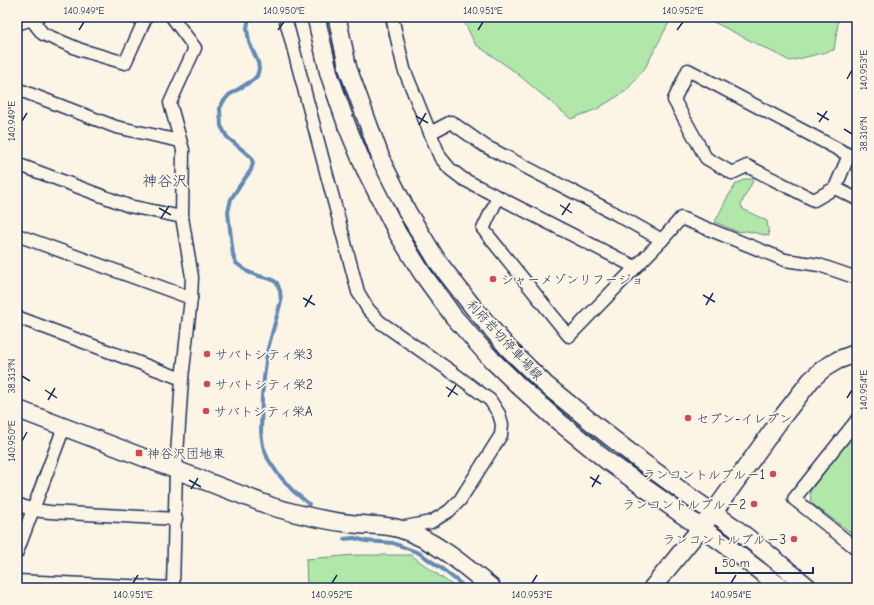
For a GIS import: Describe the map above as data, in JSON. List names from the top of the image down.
{
  "streets": {
    "main road": ["利府岩切停車場線"]
  },
  "districts": ["神谷沢"],
  "places": {
    "other": [
      "シャーメゾンリフージョ",
      "サバトシティ栄3",
      "サバトシティ栄2",
      "サバトシティ栄A",
      "セブン-イレブン",
      "ランコントルブルー1",
      "ランコントルブルー2",
      "ランコントルブルー3"
    ],
    "transit": ["神谷沢団地東"]
  },
  "scale_bar": "50 m",
  "coordinates": [
    "140.949°E",
    "140.950°E",
    "140.951°E",
    "140.952°E",
    "140.953°E",
    "38.316°N",
    "38.313°N",
    "140.954°E"
  ]
}
